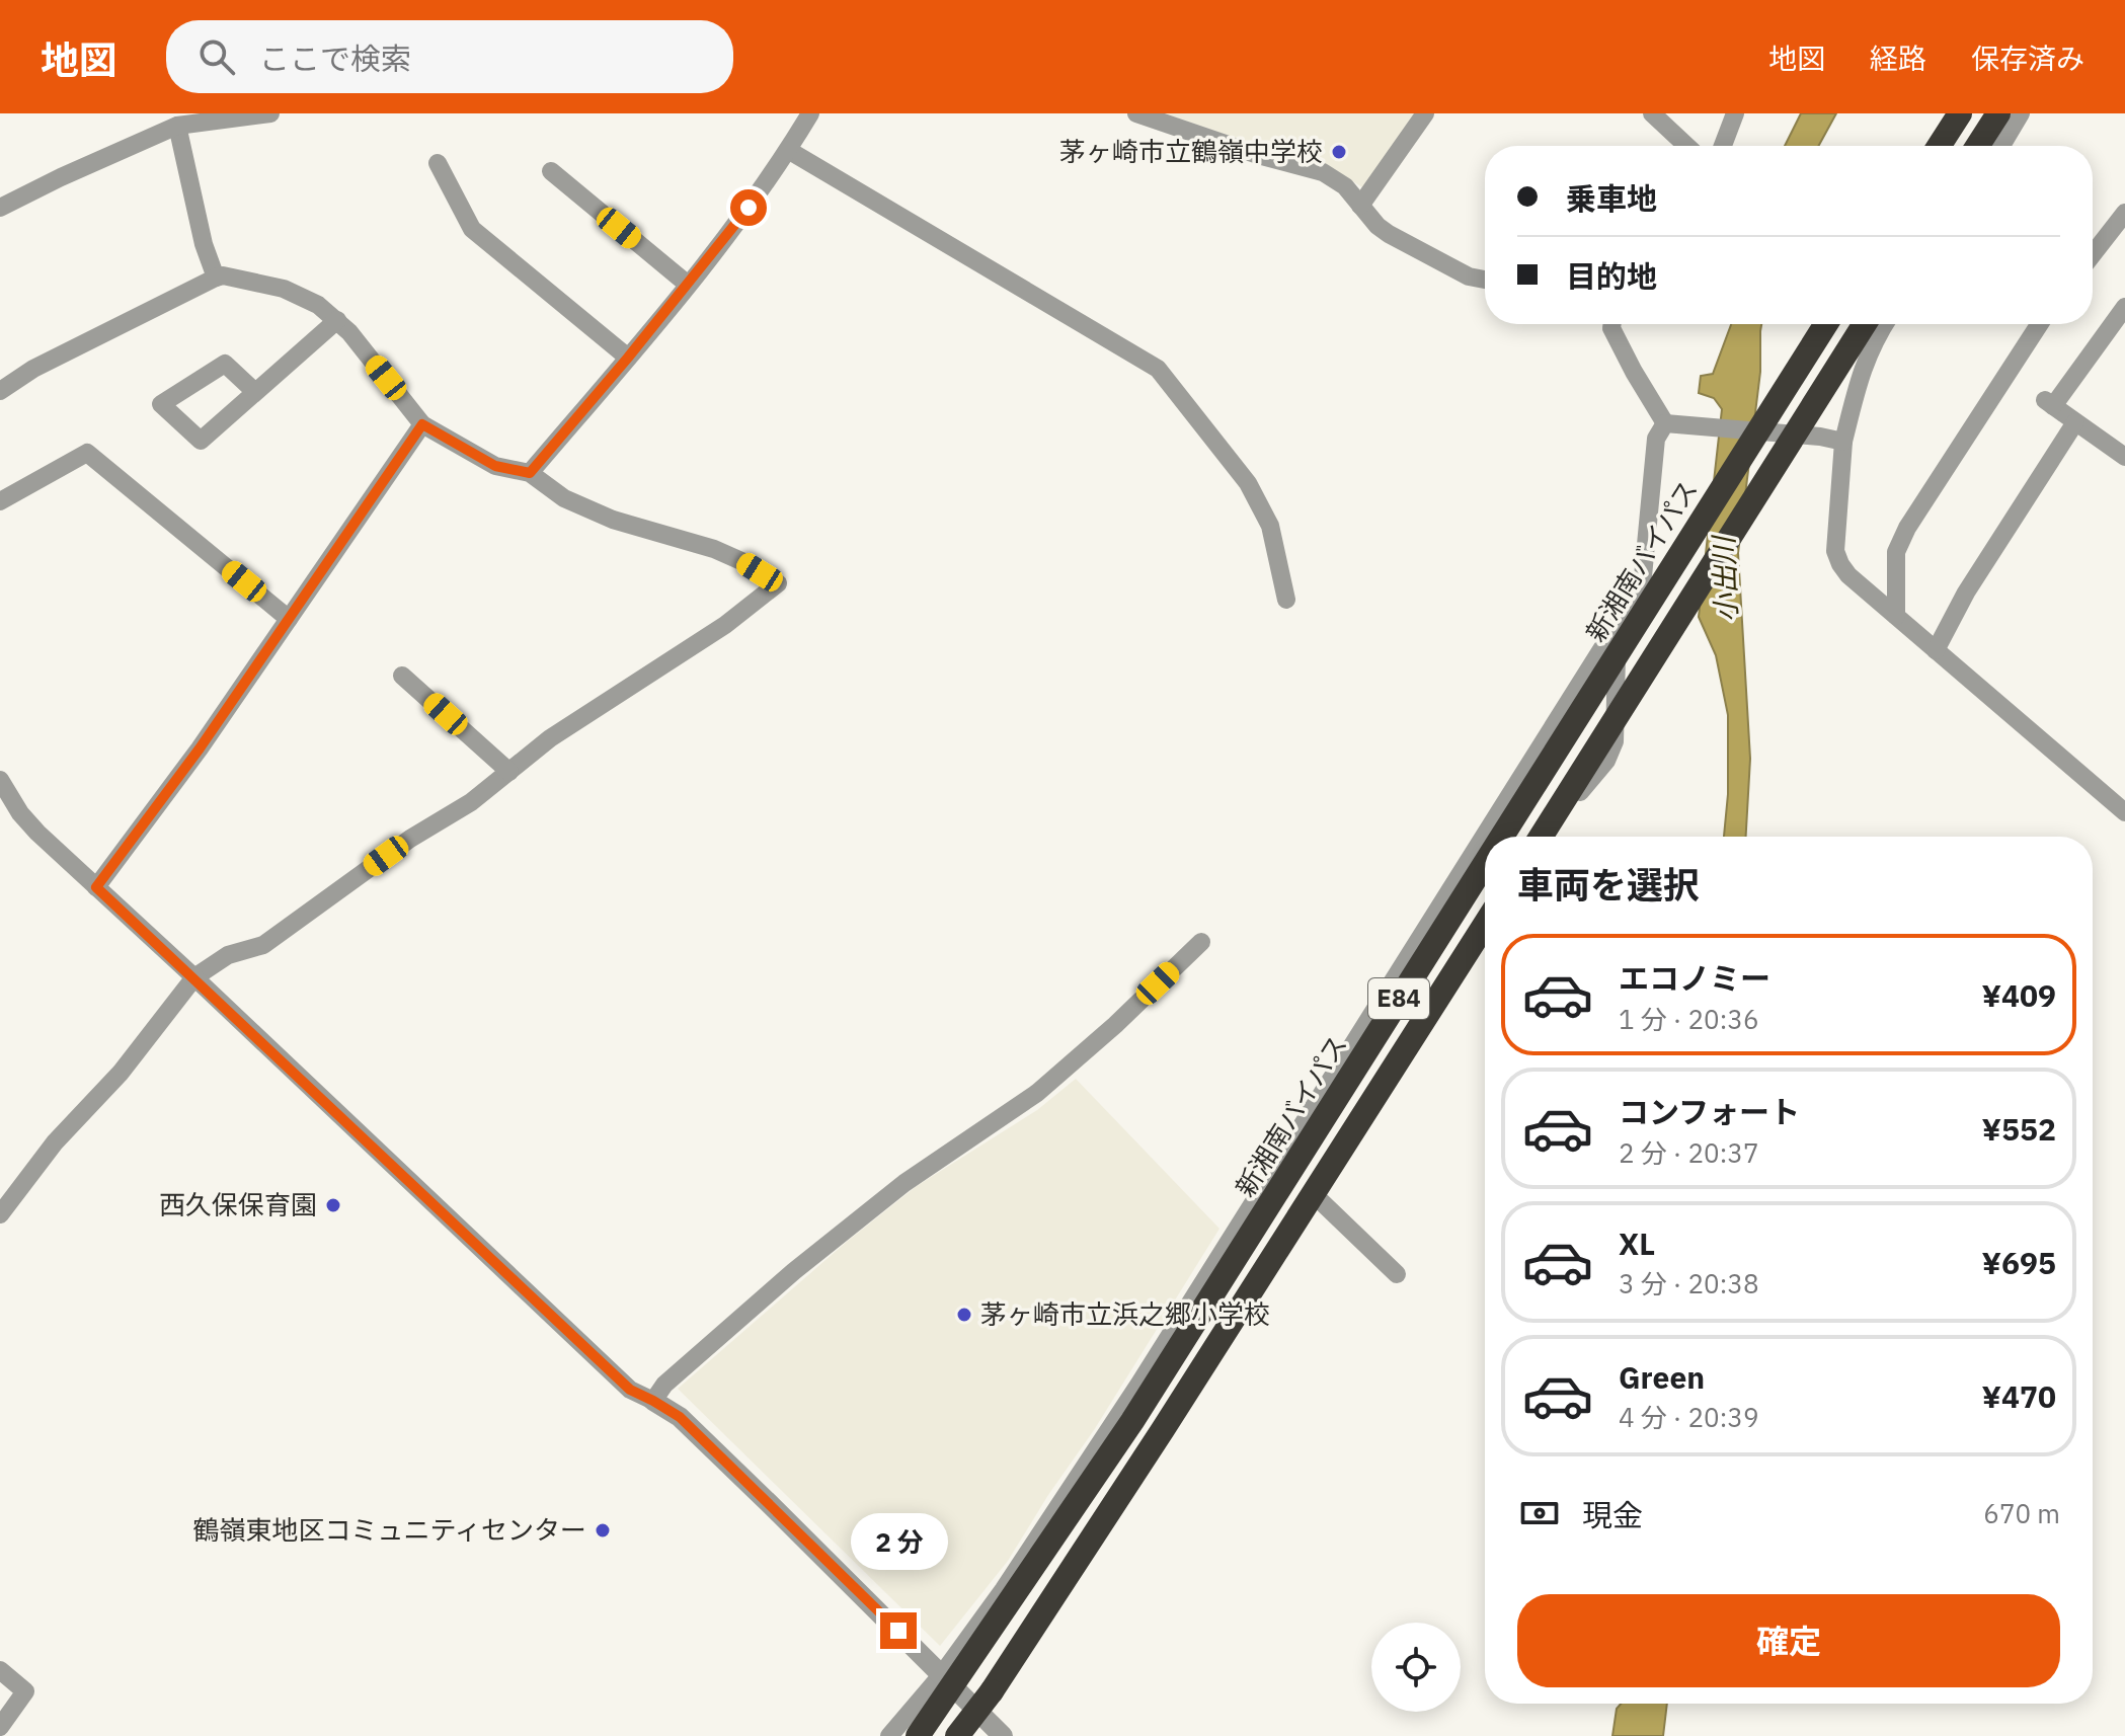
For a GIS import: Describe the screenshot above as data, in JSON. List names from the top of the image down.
{
  "streets": {
    "highway": ["新湘南バイパス", "E84"]
  },
  "water": ["小出川"],
  "places": [
    "茅ヶ崎市立鶴嶺中学校",
    "西久保保育園",
    "茅ヶ崎市立浜之郷小学校",
    "鶴嶺東地区コミュニティセンター"
  ],
  "page": {
    "header": "地図",
    "search": "ここで検索",
    "nav": ["地図", "経路", "保存済み"],
    "banner": ["乗車地", "目的地"],
    "heading": "車両を選択",
    "list": [
      {
        "name": "エコノミー",
        "note": "1 分 · 20:36",
        "value": "¥409"
      },
      {
        "name": "コンフォート",
        "note": "2 分 · 20:37",
        "value": "¥552"
      },
      {
        "name": "XL",
        "note": "3 分 · 20:38",
        "value": "¥695"
      },
      {
        "name": "Green",
        "note": "4 分 · 20:39",
        "value": "¥470"
      }
    ],
    "pay": ["現金", "670 m"],
    "bubble": "2 分",
    "buttons": "確定"
  }
}
